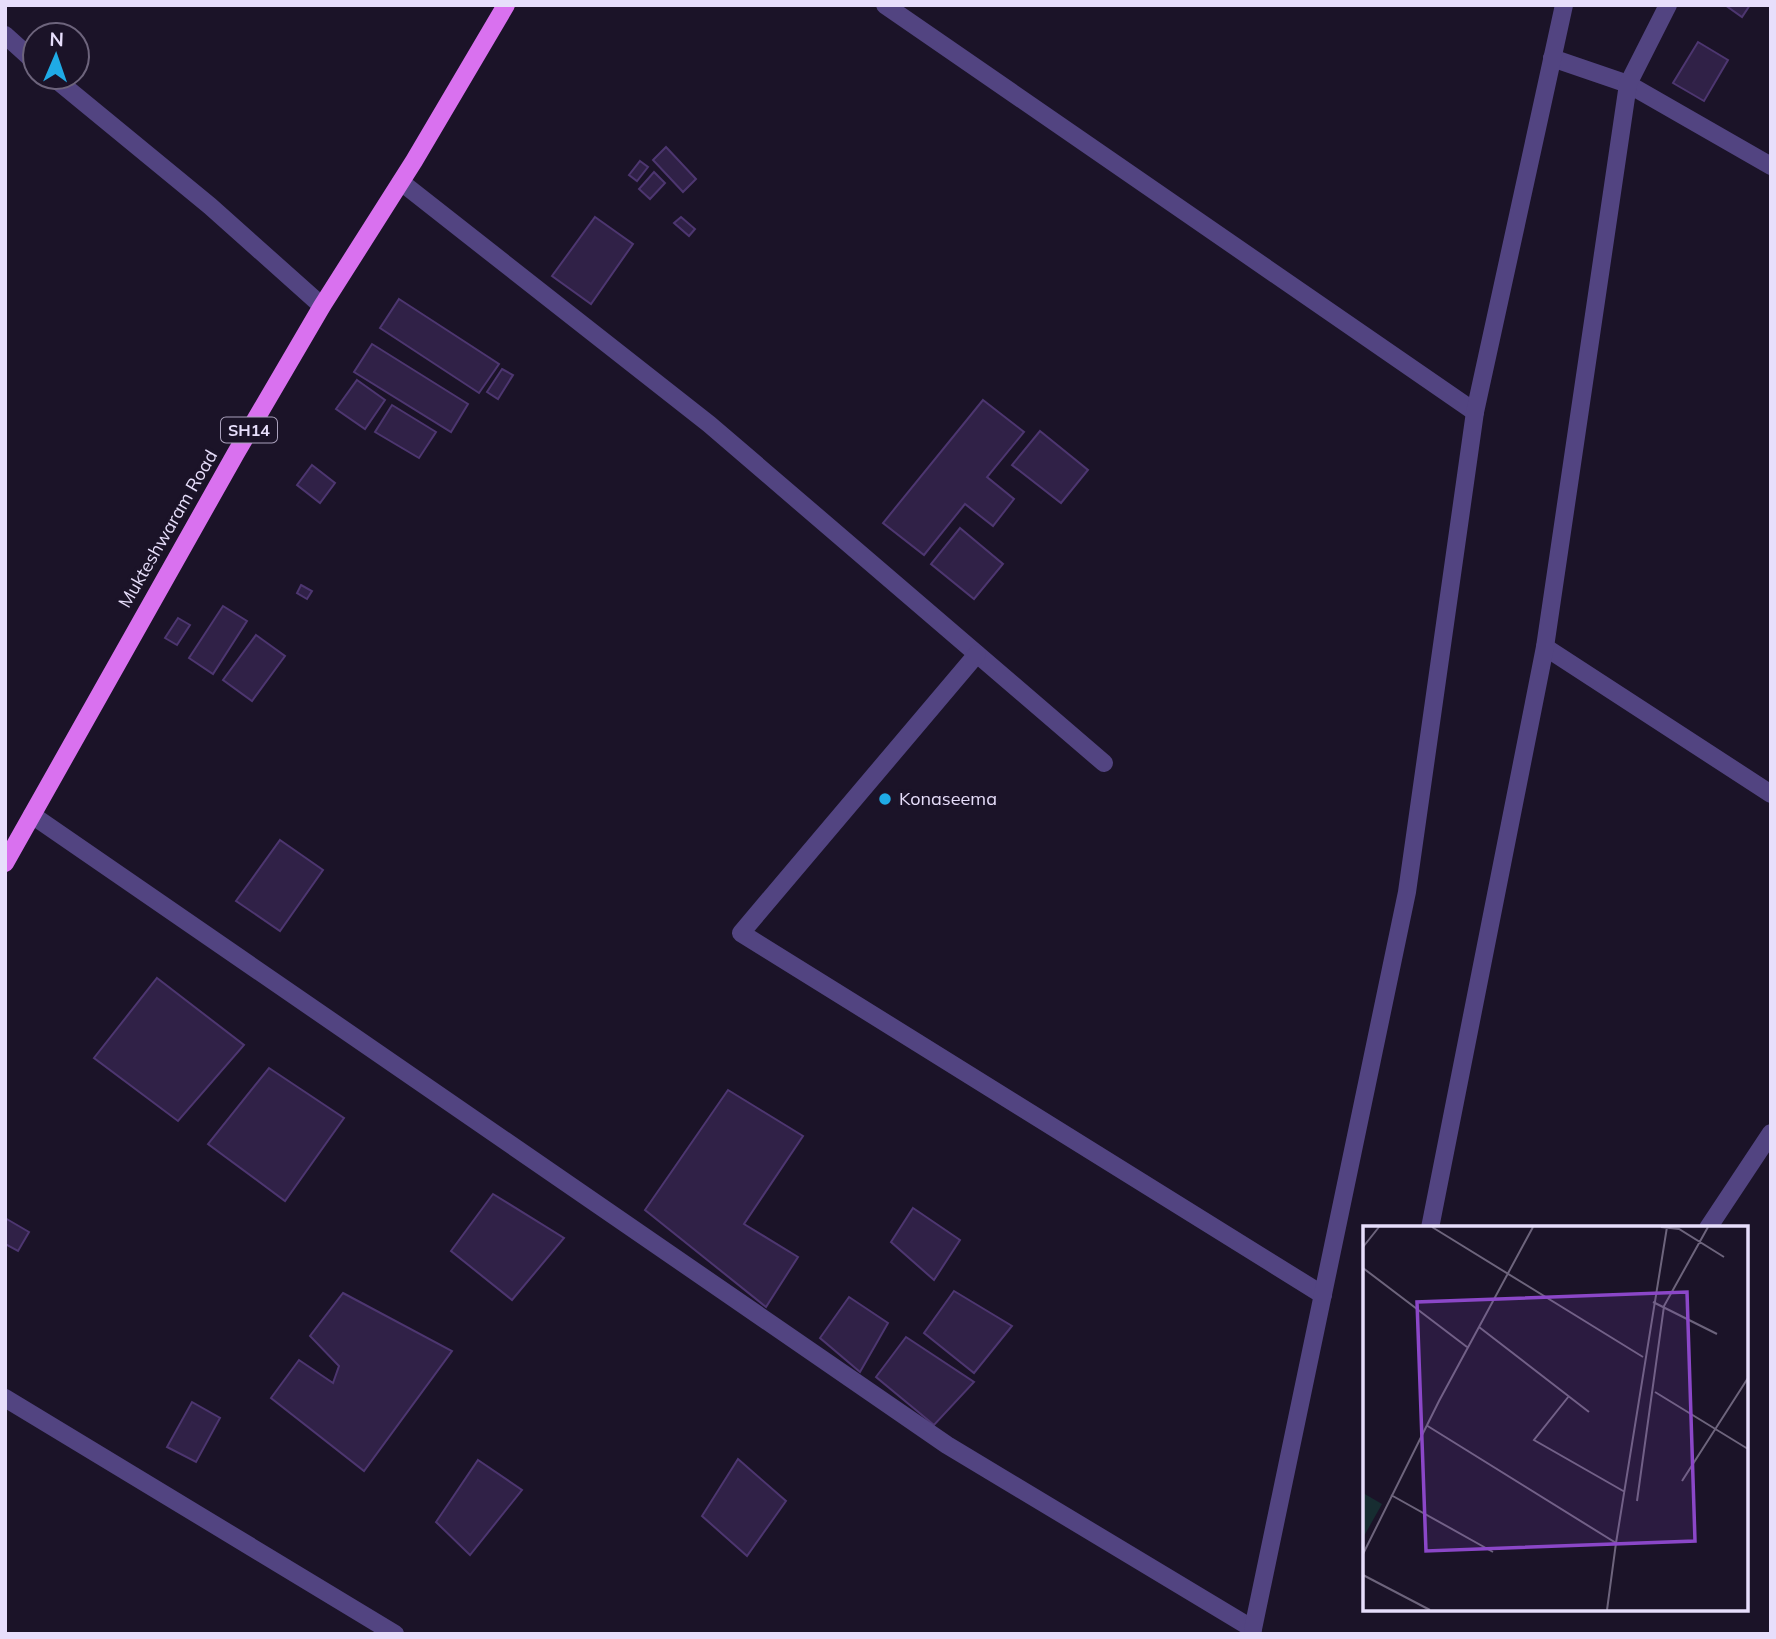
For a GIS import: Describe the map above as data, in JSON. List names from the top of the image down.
{
  "streets": {
    "main road": ["SH14", "Mukteshwaram Road"]
  },
  "places": ["Konaseema"],
  "north": "top"
}
